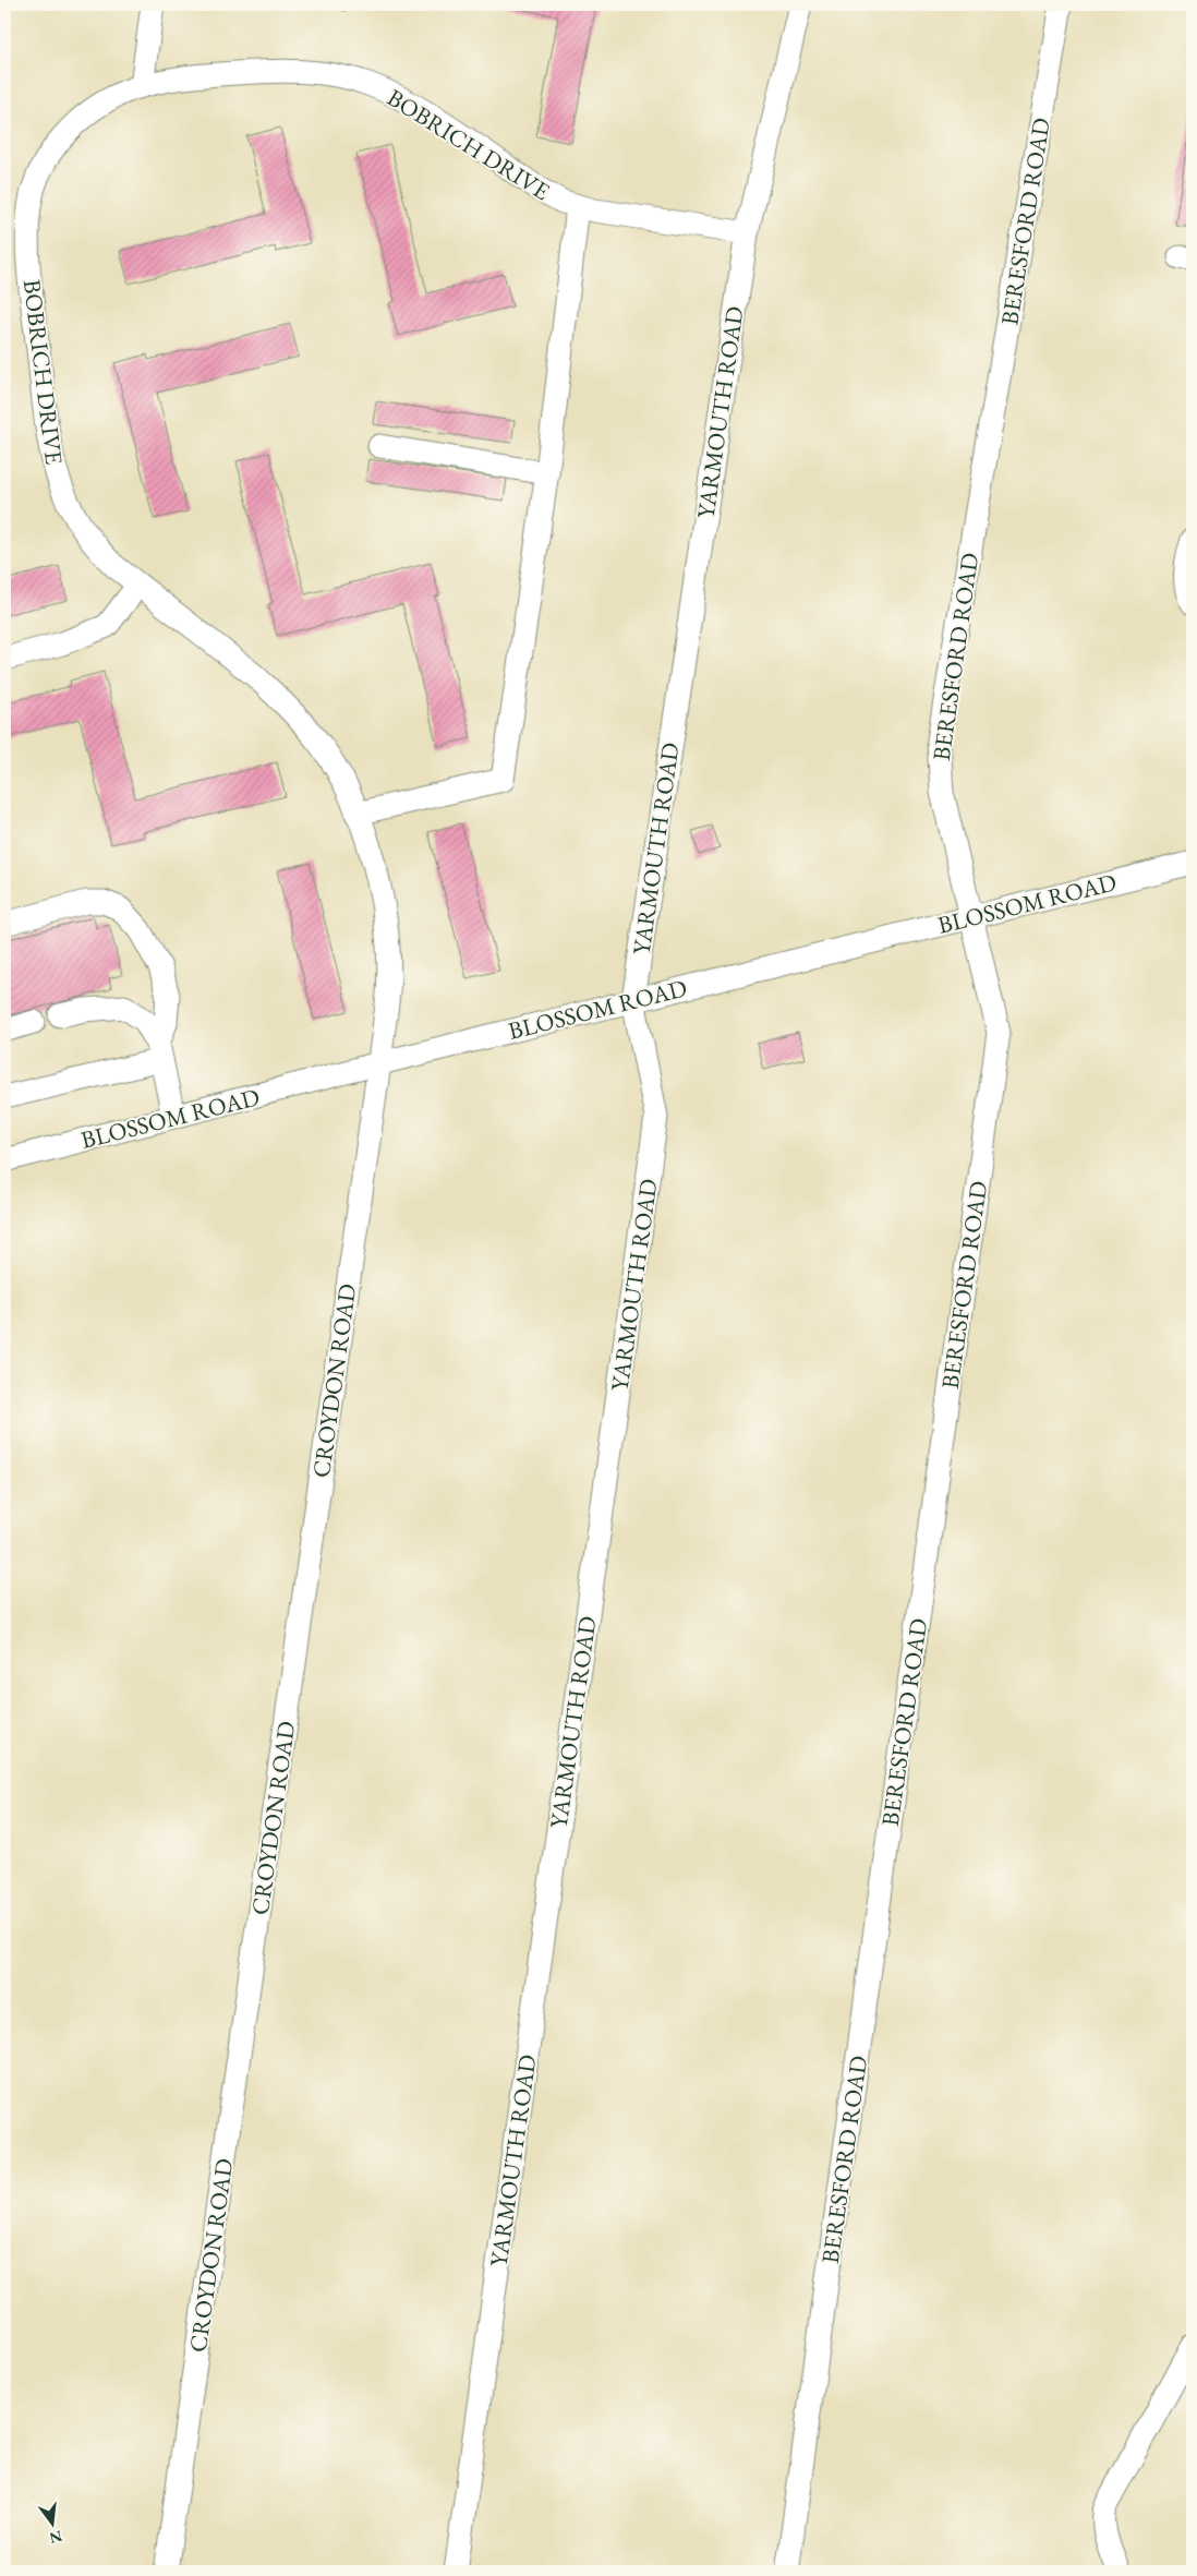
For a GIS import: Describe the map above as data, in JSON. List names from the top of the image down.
{
  "streets": {
    "street": [
      "BOBRICH DRIVE",
      "BERESFORD ROAD",
      "YARMOUTH ROAD",
      "BLOSSOM ROAD",
      "CROYDON ROAD"
    ]
  },
  "crossings": [
    ["BOBRICH DRIVE", "YARMOUTH ROAD"],
    ["BOBRICH DRIVE", "BLOSSOM ROAD"],
    ["BOBRICH DRIVE", "CROYDON ROAD"],
    ["BERESFORD ROAD", "BLOSSOM ROAD"],
    ["YARMOUTH ROAD", "BLOSSOM ROAD"],
    ["BLOSSOM ROAD", "CROYDON ROAD"]
  ],
  "north": "bottom"
}
